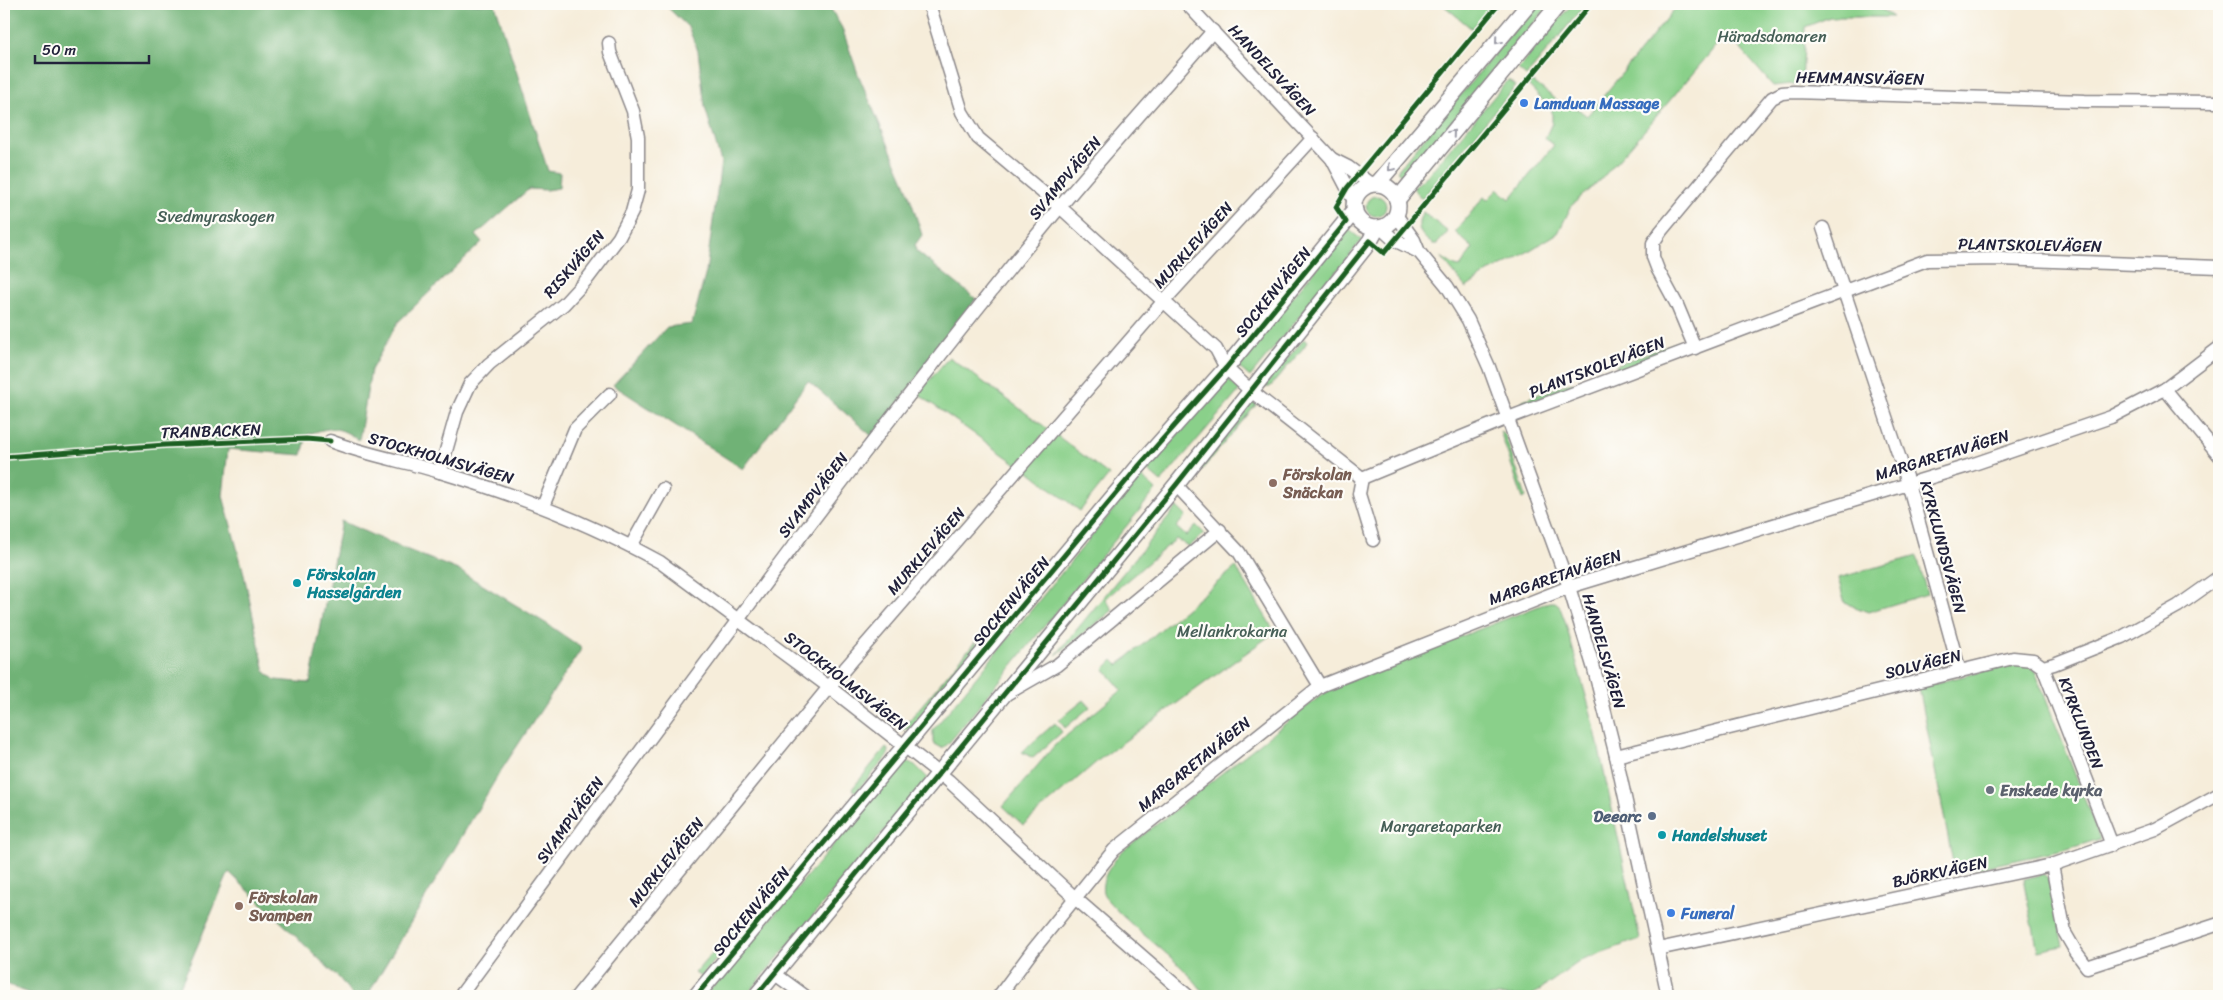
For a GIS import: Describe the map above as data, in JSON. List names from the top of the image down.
{
  "streets": {
    "street": [
      "HANDELSVÄGEN",
      "HEMMANSVÄGEN",
      "SVAMPVÄGEN",
      "MURKLEVÄGEN",
      "PLANTSKOLEVÄGEN",
      "RISKVÄGEN",
      "SOCKENVÄGEN",
      "MARGARETAVÄGEN",
      "STOCKHOLMSVÄGEN",
      "KYRKLUNDSVÄGEN",
      "SOLVÄGEN",
      "KYRKLUNDEN",
      "BJÖRKVÄGEN"
    ],
    "cycle path": ["TRANBACKEN"]
  },
  "crossings": [
    ["HANDELSVÄGEN", "SVAMPVÄGEN"],
    ["HANDELSVÄGEN", "MURKLEVÄGEN"],
    ["HANDELSVÄGEN", "PLANTSKOLEVÄGEN"],
    ["HANDELSVÄGEN", "SOCKENVÄGEN"],
    ["HANDELSVÄGEN", "MARGARETAVÄGEN"],
    ["HANDELSVÄGEN", "SOLVÄGEN"],
    ["HANDELSVÄGEN", "BJÖRKVÄGEN"],
    ["HEMMANSVÄGEN", "PLANTSKOLEVÄGEN"],
    ["SVAMPVÄGEN", "STOCKHOLMSVÄGEN"],
    ["MURKLEVÄGEN", "STOCKHOLMSVÄGEN"],
    ["PLANTSKOLEVÄGEN", "KYRKLUNDSVÄGEN"],
    ["RISKVÄGEN", "STOCKHOLMSVÄGEN"],
    ["SOCKENVÄGEN", "STOCKHOLMSVÄGEN"],
    ["MARGARETAVÄGEN", "STOCKHOLMSVÄGEN"],
    ["MARGARETAVÄGEN", "KYRKLUNDSVÄGEN"],
    ["KYRKLUNDSVÄGEN", "SOLVÄGEN"],
    ["SOLVÄGEN", "KYRKLUNDEN"],
    ["KYRKLUNDEN", "BJÖRKVÄGEN"]
  ],
  "parks": [
    "Häradsdomaren",
    "Svedmyraskogen",
    "Mellankrokarna",
    "Margaretaparken"
  ],
  "places": [
    "Lamduan Massage",
    "Förskolan Snäckan",
    "Förskolan Hasselgården",
    "Enskede kyrka",
    "Deearc",
    "Handelshuset",
    "Förskolan Svampen",
    "Funeral"
  ],
  "scale_bar": "50 m"
}
